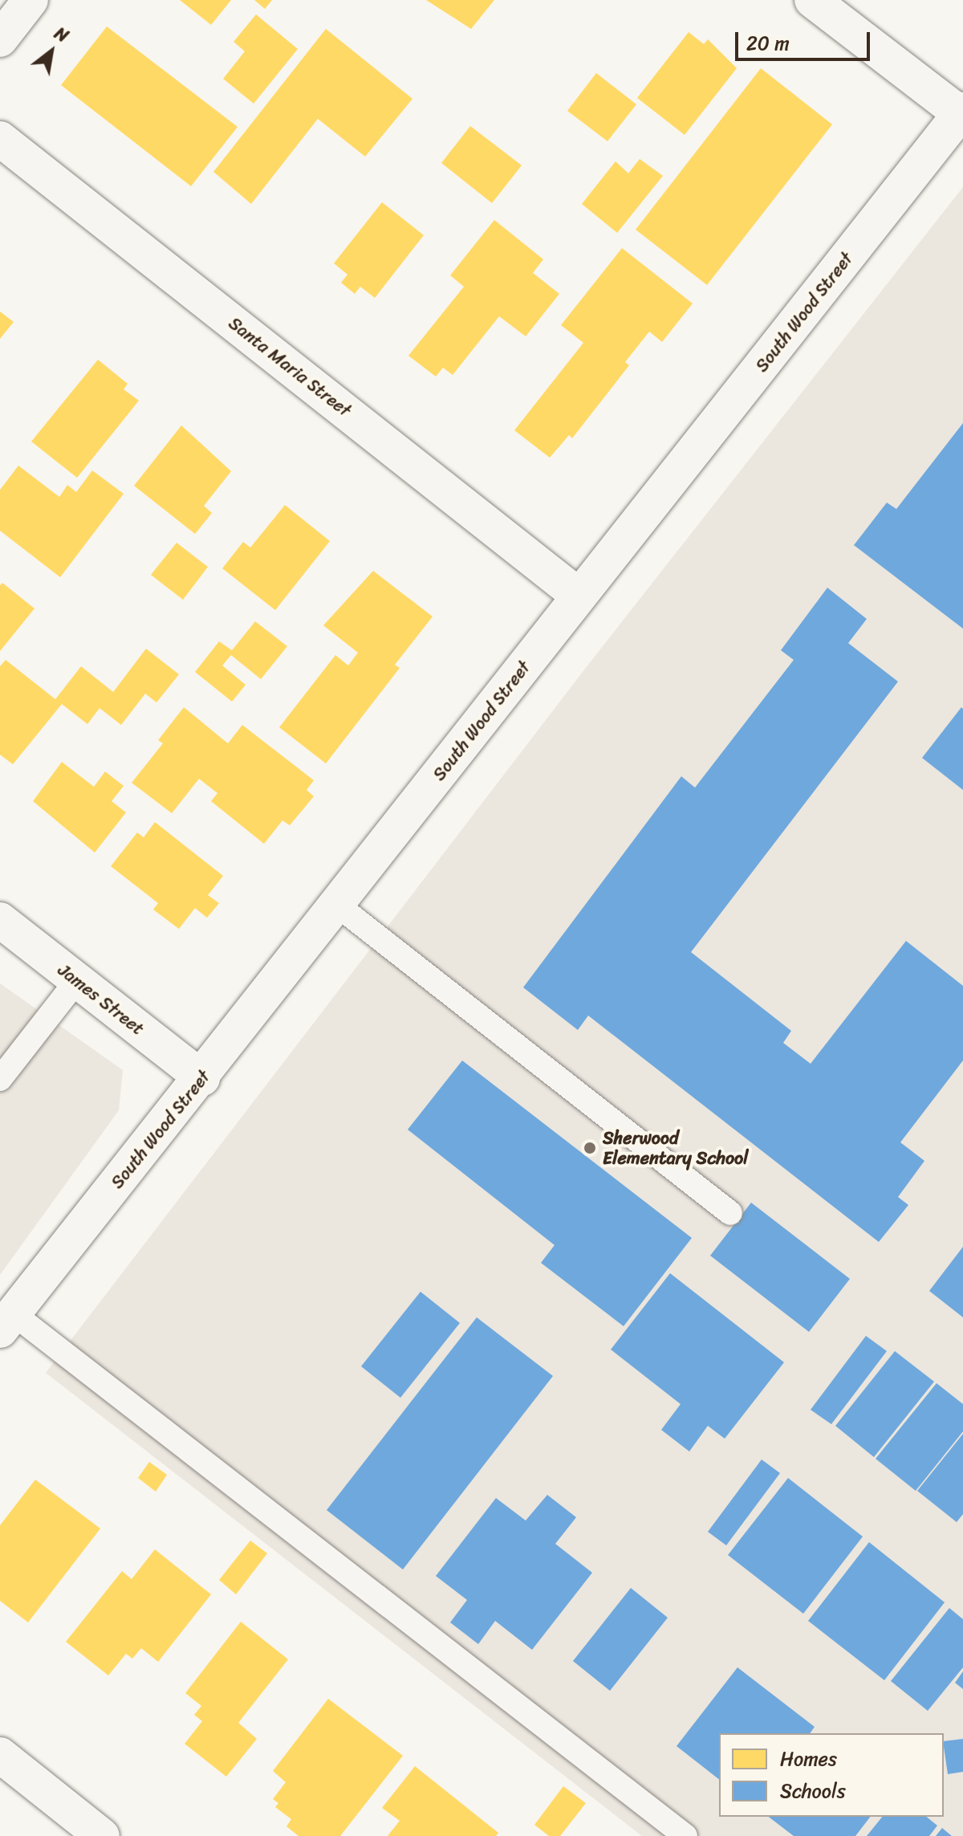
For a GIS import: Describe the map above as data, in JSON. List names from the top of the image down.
{
  "streets": {
    "street": ["South Wood Street", "Santa Maria Street", "James Street"]
  },
  "crossings": [
    ["South Wood Street", "Santa Maria Street"],
    ["South Wood Street", "James Street"]
  ],
  "places": ["Sherwood Elementary School"],
  "legend": ["Homes", "Schools"],
  "scale_bar": "20 m",
  "north": "top right"
}
